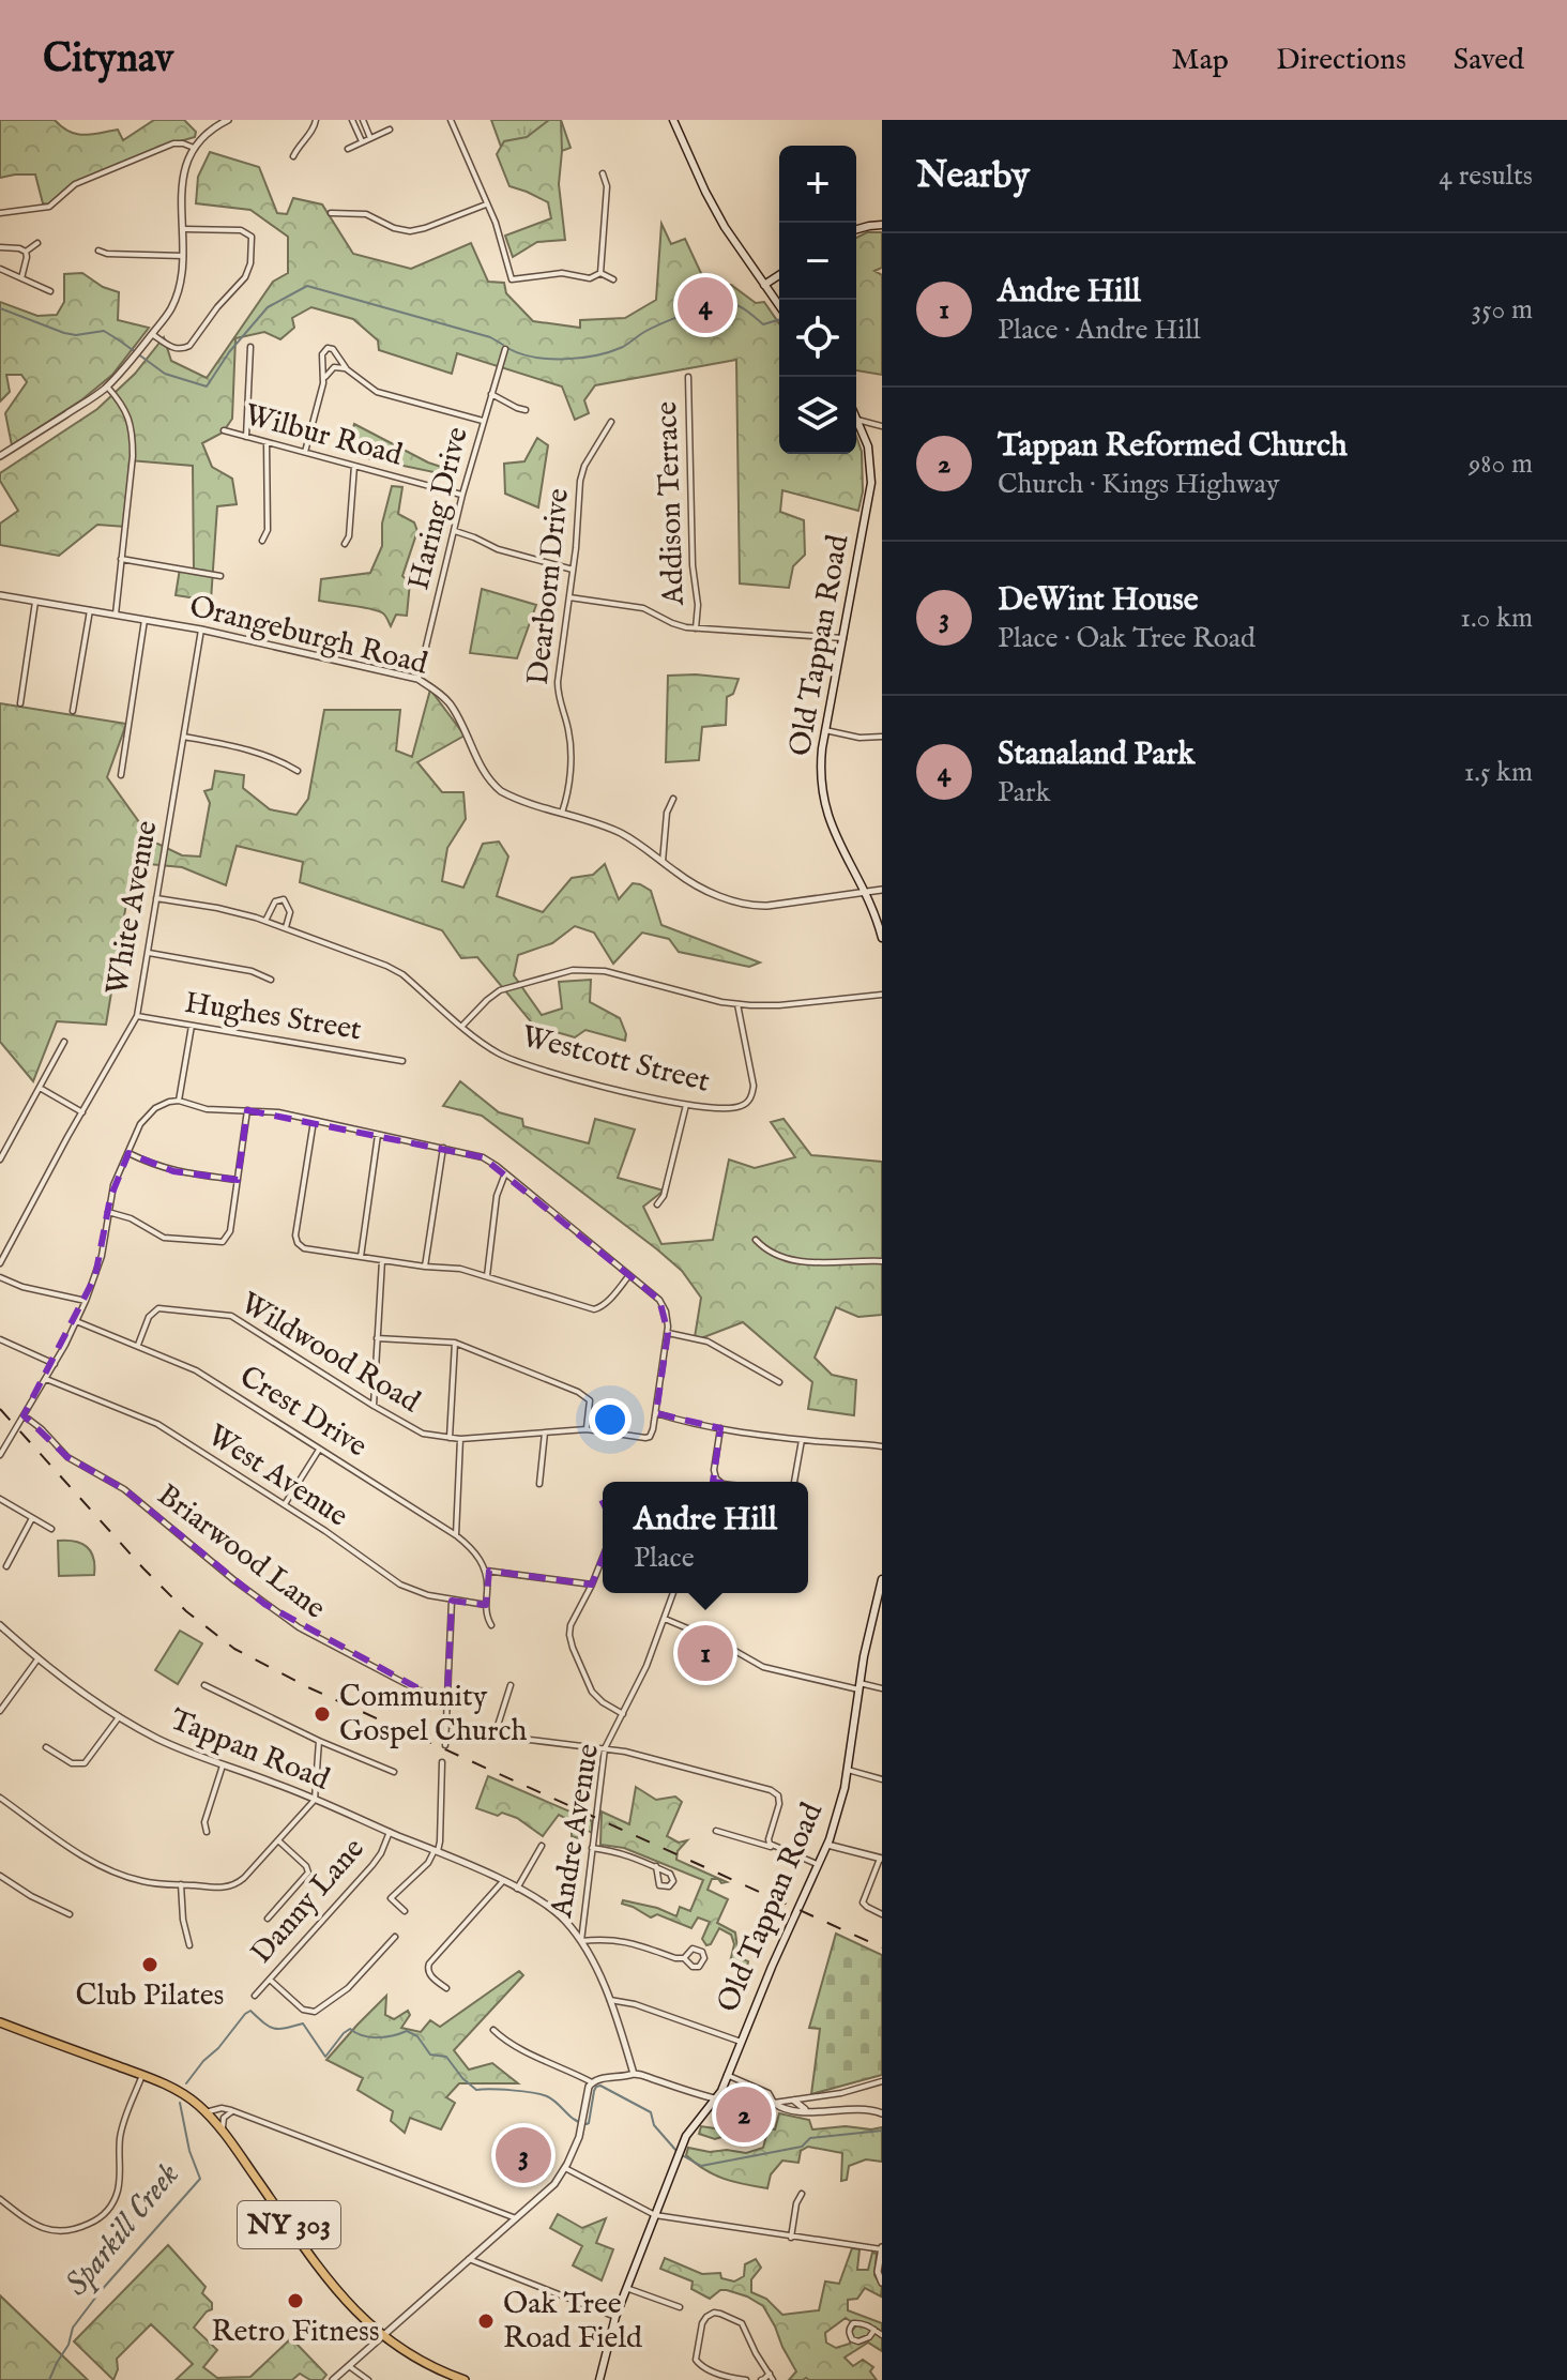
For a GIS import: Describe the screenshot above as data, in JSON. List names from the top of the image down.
{
  "streets": {
    "main road": ["Old Tappan Road", "NY 303"],
    "street": [
      "Wilbur Road",
      "Addison Terrace",
      "Haring Drive",
      "Dearborn Drive",
      "Orangeburgh Road",
      "White Avenue",
      "Hughes Street",
      "Westcott Street",
      "Wildwood Road",
      "Crest Drive",
      "West Avenue",
      "Briarwood Lane",
      "Tappan Road",
      "Andre Avenue",
      "Danny Lane"
    ]
  },
  "crossings": [
    ["Wilbur Road", "Haring Drive"],
    ["Haring Drive", "Orangeburgh Road"],
    ["Dearborn Drive", "Orangeburgh Road"],
    ["Orangeburgh Road", "Old Tappan Road"],
    ["Orangeburgh Road", "White Avenue"],
    ["White Avenue", "Hughes Street"],
    ["White Avenue", "Westcott Street"],
    ["Wildwood Road", "Crest Drive"],
    ["Tappan Road", "Andre Avenue"],
    ["Tappan Road", "Danny Lane"]
  ],
  "water": ["Sparkill Creek"],
  "places": [
    "Community Gospel Church",
    "Club Pilates",
    "Retro Fitness",
    "Oak Tree Road Field"
  ],
  "page": {
    "header": "Citynav",
    "nav": ["Map", "Directions", "Saved"],
    "heading": ["Nearby", "4 results"],
    "map_buttons": ["+", "−"],
    "list": [
      {
        "mark": "1",
        "name": "Andre Hill",
        "note": "Place · Andre Hill",
        "value": "350 m"
      },
      {
        "mark": "2",
        "name": "Tappan Reformed Church",
        "note": "Church · Kings Highway",
        "value": "980 m"
      },
      {
        "mark": "3",
        "name": "DeWint House",
        "note": "Place · Oak Tree Road",
        "value": "1.0 km"
      },
      {
        "mark": "4",
        "name": "Stanaland Park",
        "note": "Park",
        "value": "1.5 km"
      }
    ],
    "pins": [
      "4",
      "1",
      "2",
      "3"
    ],
    "popup": ["Andre Hill", "Place"]
  }
}
